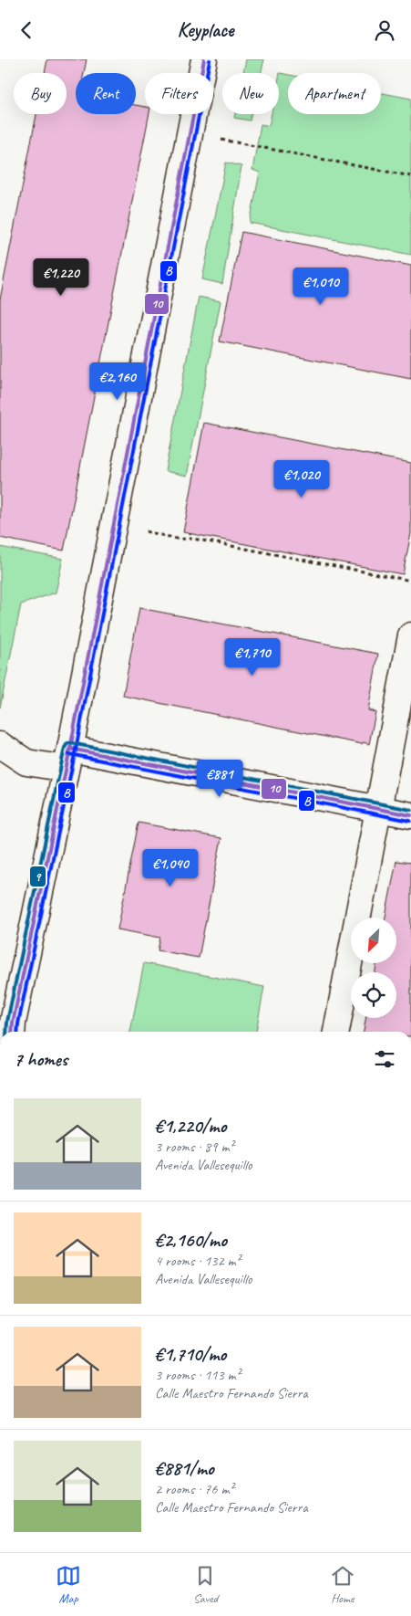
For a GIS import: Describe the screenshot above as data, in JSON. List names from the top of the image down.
{
  "lines": ["transit line 10", "transit line B", "transit line 9"],
  "north": "bottom left",
  "page": {
    "header": "Keyplace",
    "chip": [
      "Buy",
      "Rent",
      "Filters",
      "New",
      "Apartment"
    ],
    "price": [
      "€1,220",
      "€1,010",
      "€2,160",
      "€1,020",
      "€1,710",
      "€881",
      "€1,040"
    ],
    "heading": "7 homes",
    "list": [
      {
        "name": "€1,220/mo",
        "note": "3 rooms · 89 m² · Avenida Vallesequillo"
      },
      {
        "name": "€2,160/mo",
        "note": "4 rooms · 132 m² · Avenida Vallesequillo"
      },
      {
        "name": "€1,710/mo",
        "note": "3 rooms · 113 m² · Calle Maestro Fernando Sierra"
      },
      {
        "name": "€881/mo",
        "note": "2 rooms · 76 m² · Calle Maestro Fernando Sierra"
      }
    ],
    "tabs": ["Map", "Saved", "Home"]
  }
}
